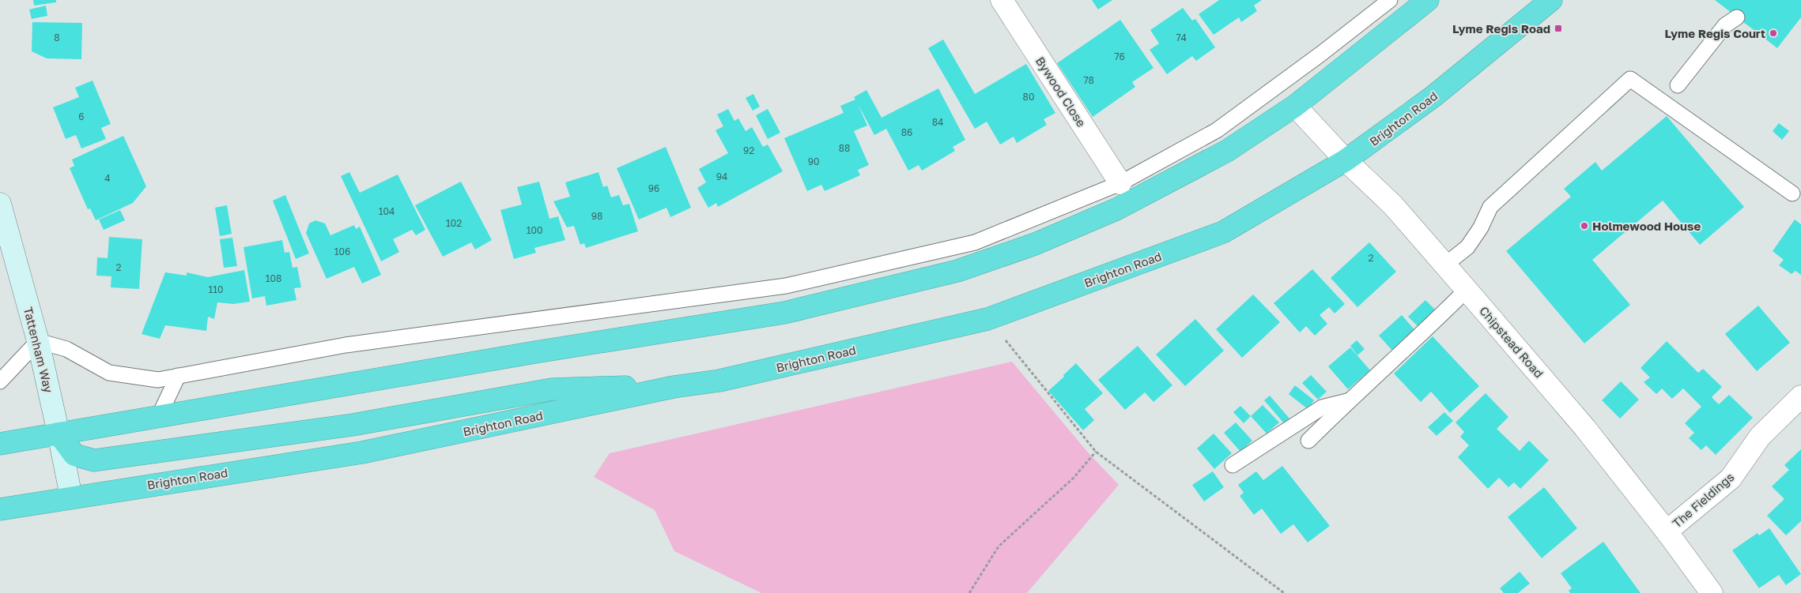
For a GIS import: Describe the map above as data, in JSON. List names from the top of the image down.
{
  "streets": {
    "highway": ["Brighton Road"],
    "main road": ["Tattenham Way"],
    "street": ["Bywood Close", "Chipstead Road", "The Fieldings"]
  },
  "crossings": [
    ["Brighton Road", "Chipstead Road"],
    ["Brighton Road", "Tattenham Way"],
    ["Chipstead Road", "The Fieldings"]
  ],
  "places": {
    "transit": ["Lyme Regis Road"],
    "other": ["Lyme Regis Court", "Holmewood House"]
  },
  "house_numbers": [
    "8",
    "74",
    "76",
    "78",
    "80",
    "6",
    "84",
    "86",
    "88",
    "92",
    "90",
    "94",
    "4",
    "96",
    "104",
    "98",
    "102",
    "100",
    "106",
    "2",
    "2",
    "108",
    "110"
  ]
}
